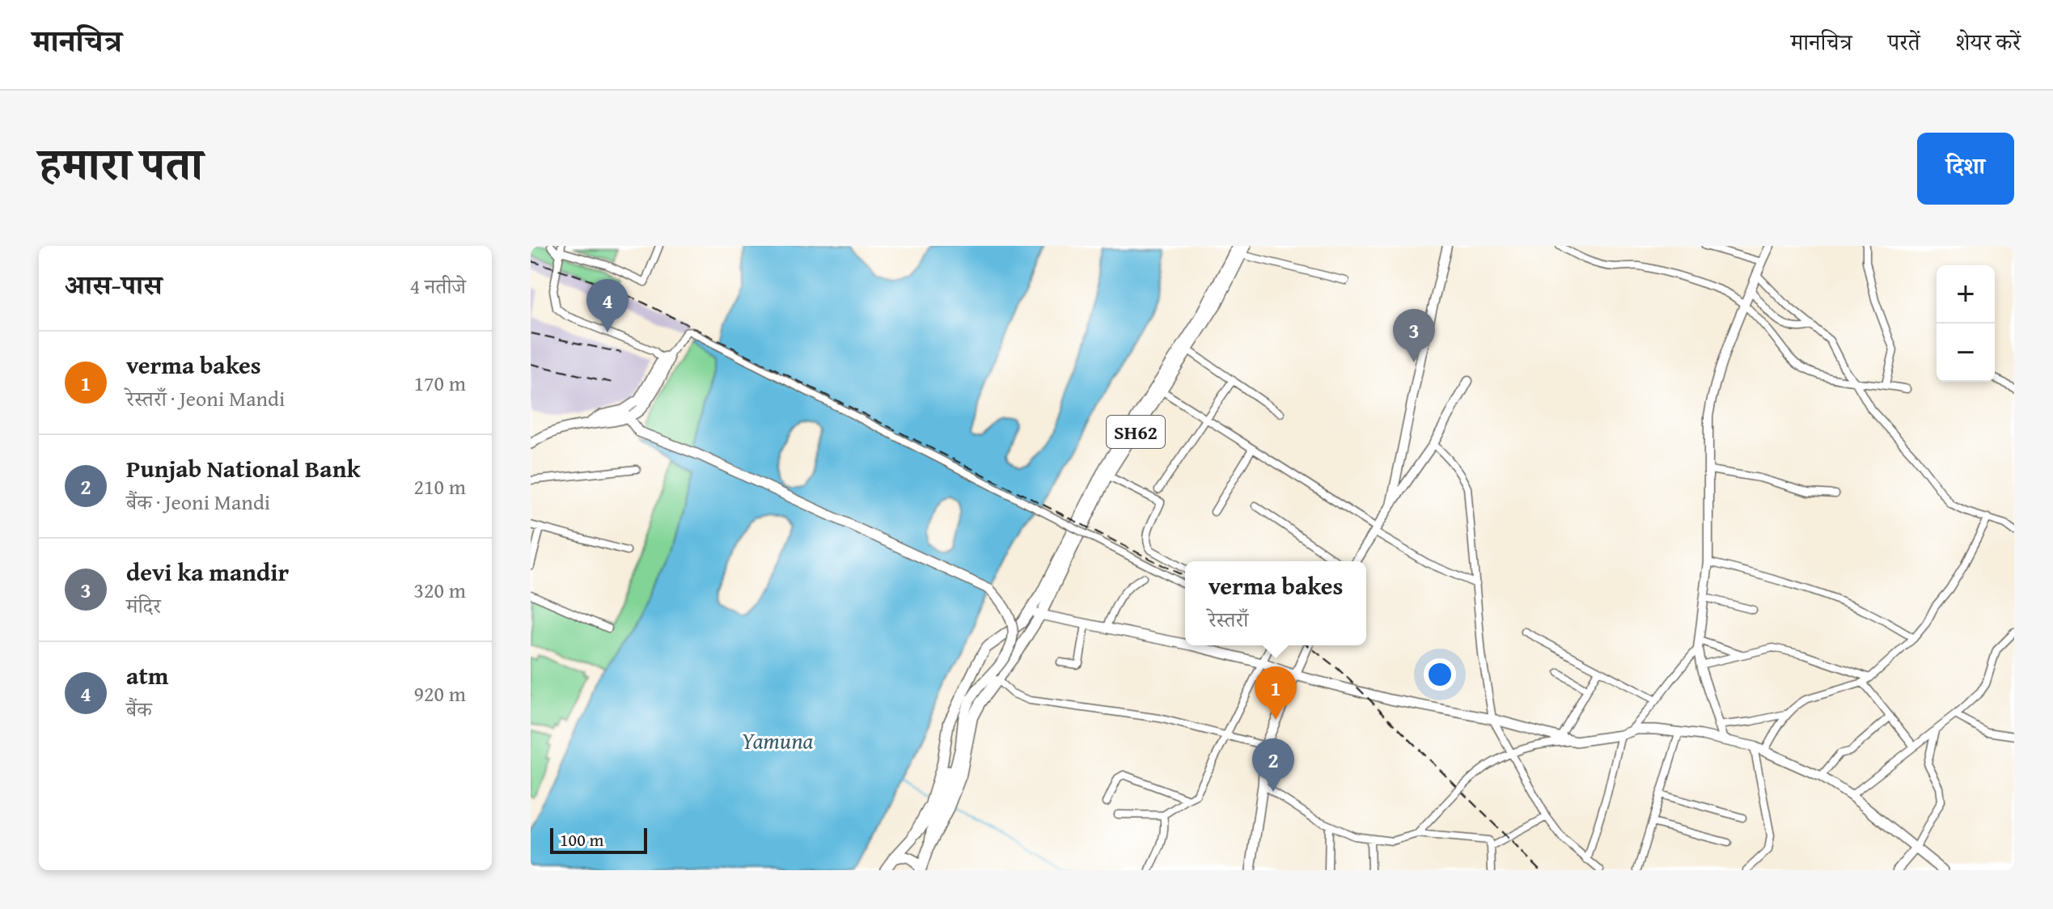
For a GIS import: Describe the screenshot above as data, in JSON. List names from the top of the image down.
{
  "streets": {
    "main road": ["SH62"]
  },
  "water": ["Yamuna"],
  "scale_bar": "100 m",
  "page": {
    "header": "मानचित्र",
    "nav": ["मानचित्र", "परतें", "शेयर करें"],
    "title": "हमारा पता",
    "buttons": "दिशा",
    "heading": ["आस-पास", "4 नतीजे"],
    "map_buttons": ["+", "−"],
    "pins": [
      "4",
      "3",
      "1",
      "2"
    ],
    "list": [
      {
        "mark": "1",
        "name": "verma bakes",
        "note": "रेस्तराँ · Jeoni Mandi",
        "value": "170 m"
      },
      {
        "mark": "2",
        "name": "Punjab National Bank",
        "note": "बैंक · Jeoni Mandi",
        "value": "210 m"
      },
      {
        "mark": "3",
        "name": "devi ka mandir",
        "note": "मंदिर",
        "value": "320 m"
      },
      {
        "mark": "4",
        "name": "atm",
        "note": "बैंक",
        "value": "920 m"
      }
    ],
    "popup": ["verma bakes", "रेस्तराँ"],
    "scale": "100 m"
  }
}
